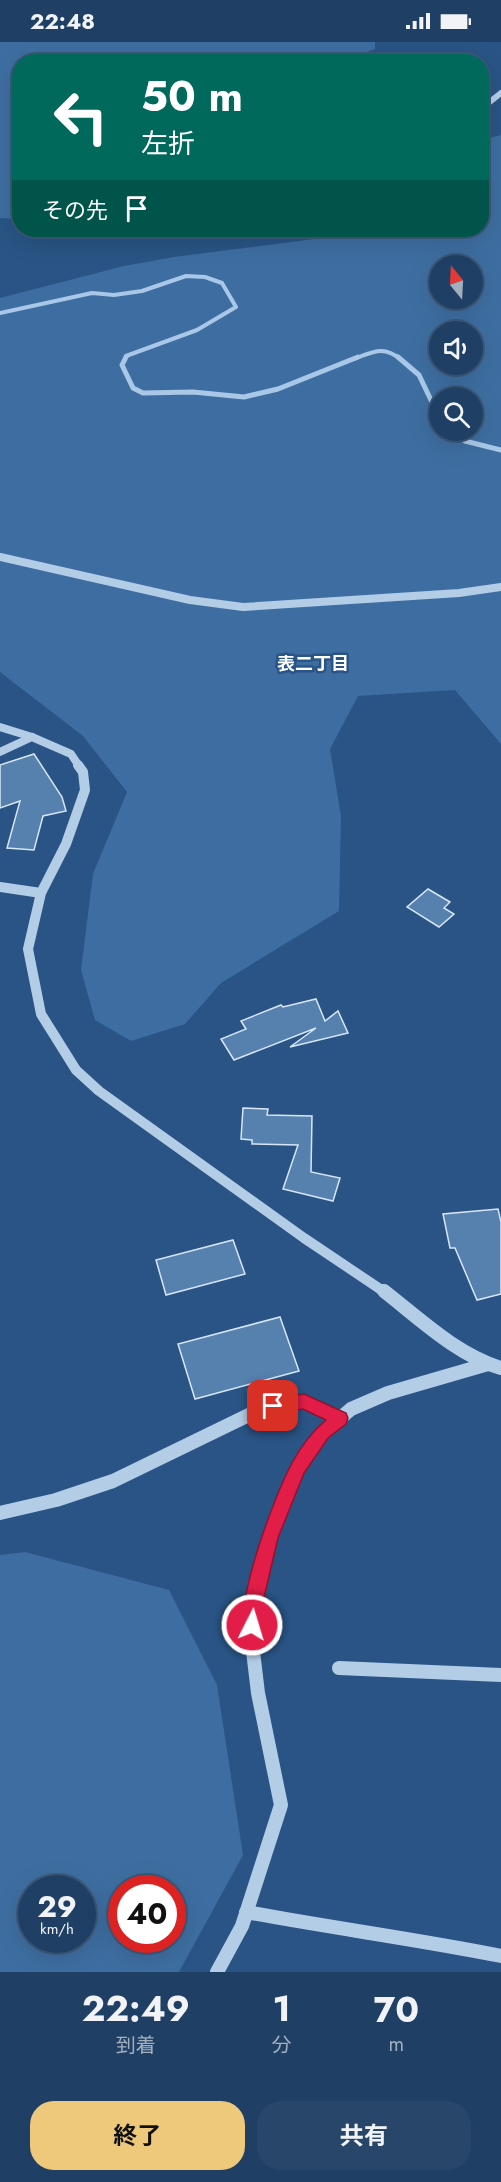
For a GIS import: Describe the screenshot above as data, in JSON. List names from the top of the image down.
{
  "districts": ["表二丁目"],
  "north": "top",
  "page": {
    "status": "22:48",
    "turn": ["50 m", "左折"],
    "then": "その先",
    "speed": "29 km/h",
    "limit": "40",
    "eta": [
      "22:49",
      "到着",
      "1",
      "分",
      "70",
      "m"
    ],
    "buttons": ["終了", "共有"]
  }
}
